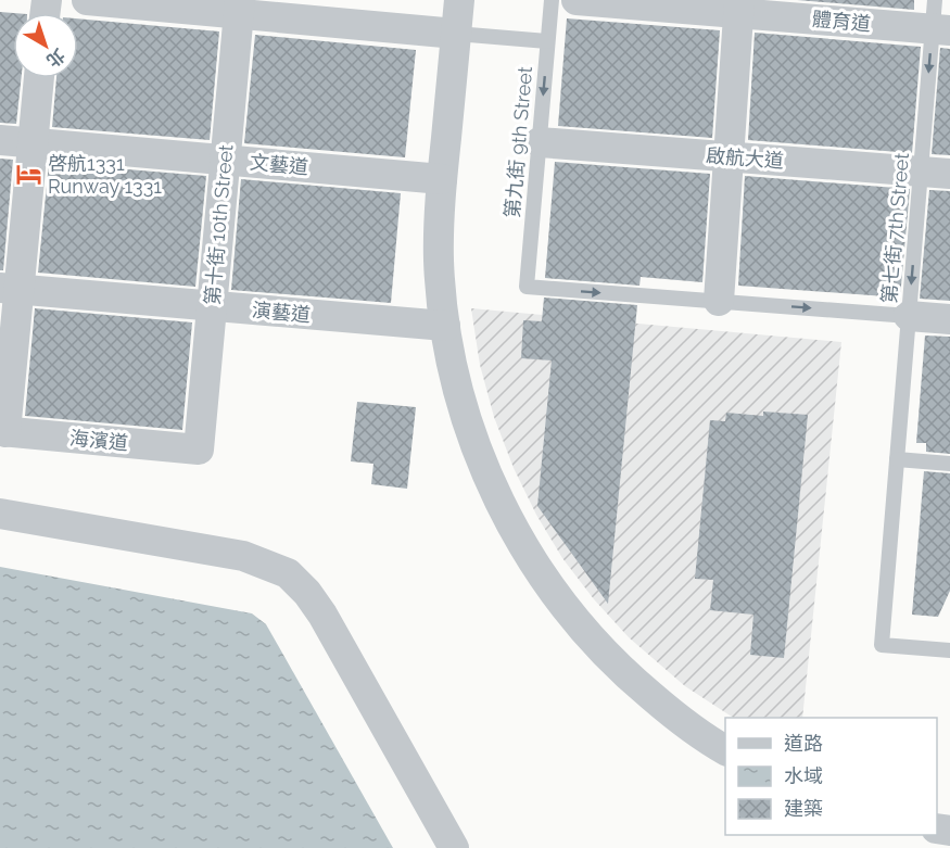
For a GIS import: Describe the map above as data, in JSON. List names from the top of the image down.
{
  "streets": {
    "street": [
      "體育道",
      "啟航大道",
      "文藝道",
      "第十街 10th Street",
      "演藝道",
      "海濱道"
    ],
    "lane": ["第九街 9th Street", "第七街 7th Street"]
  },
  "crossings": [
    ["體育道", "第七街 7th Street"],
    ["第九街 9th Street", "啟航大道"],
    ["啟航大道", "第七街 7th Street"],
    ["文藝道", "第十街 10th Street"],
    ["第十街 10th Street", "演藝道"],
    ["第十街 10th Street", "海濱道"]
  ],
  "one_way": ["第七街 7th Street"],
  "places": {
    "hotel": ["啓航1331 Runway 1331"]
  },
  "legend": ["道路", "水域", "建築"],
  "north": "bottom right"
}
